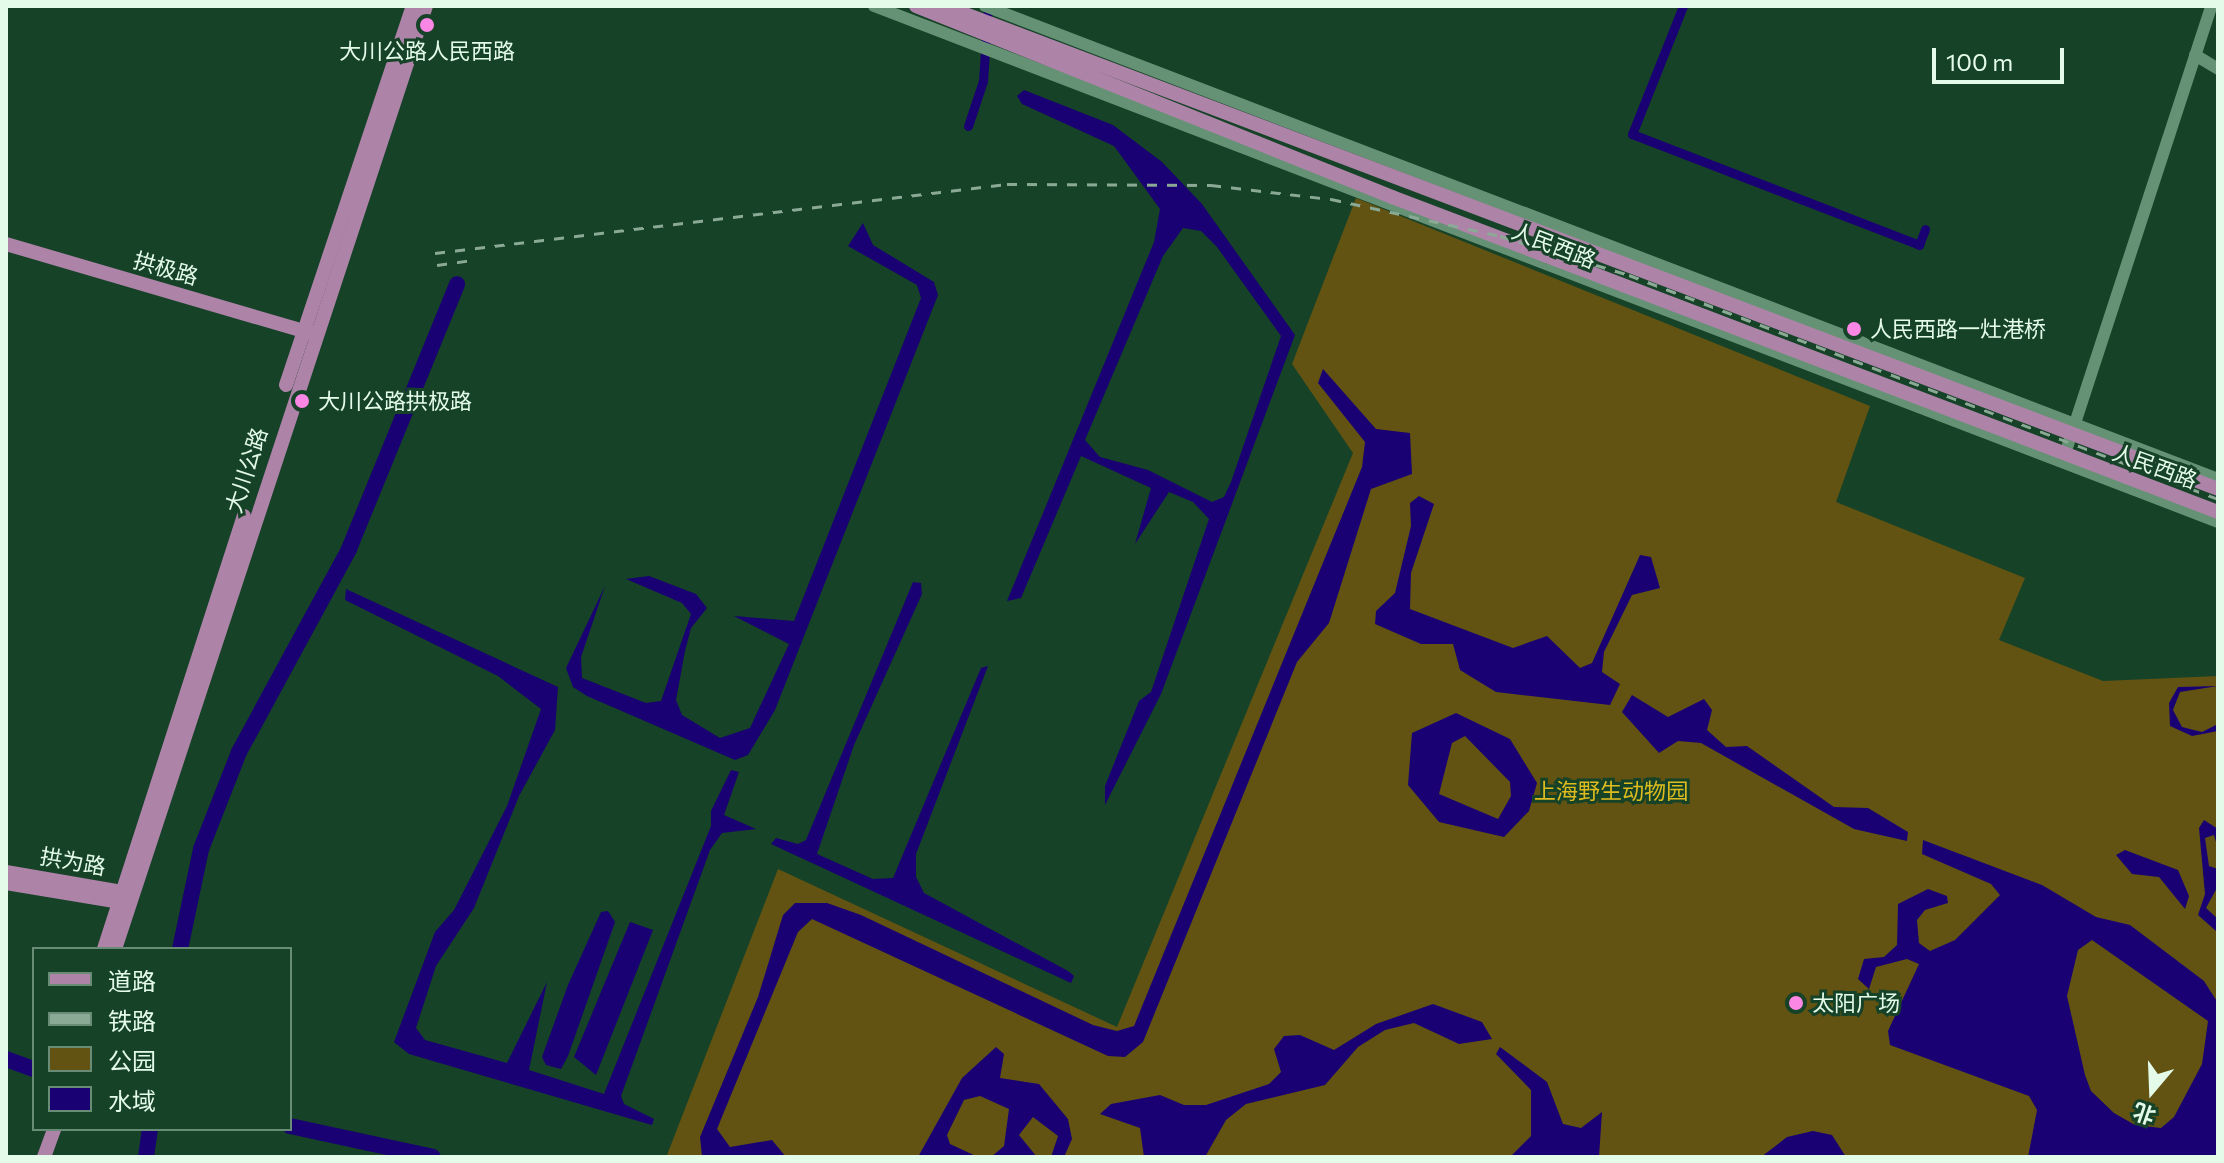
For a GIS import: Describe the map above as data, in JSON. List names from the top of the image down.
{
  "streets": {
    "main road": [
      "人民西路",
      "拱极路",
      "大川公路",
      "拱为路"
    ]
  },
  "crossings": [
    ["拱极路", "大川公路"],
    ["大川公路", "拱为路"]
  ],
  "parks": ["上海野生动物园"],
  "places": [
    "大川公路人民西路",
    "人民西路一灶港桥",
    "大川公路拱极路",
    "太阳广场"
  ],
  "legend": [
    "道路",
    "铁路",
    "公园",
    "水域"
  ],
  "scale_bar": "100 m",
  "north": "bottom"
}
